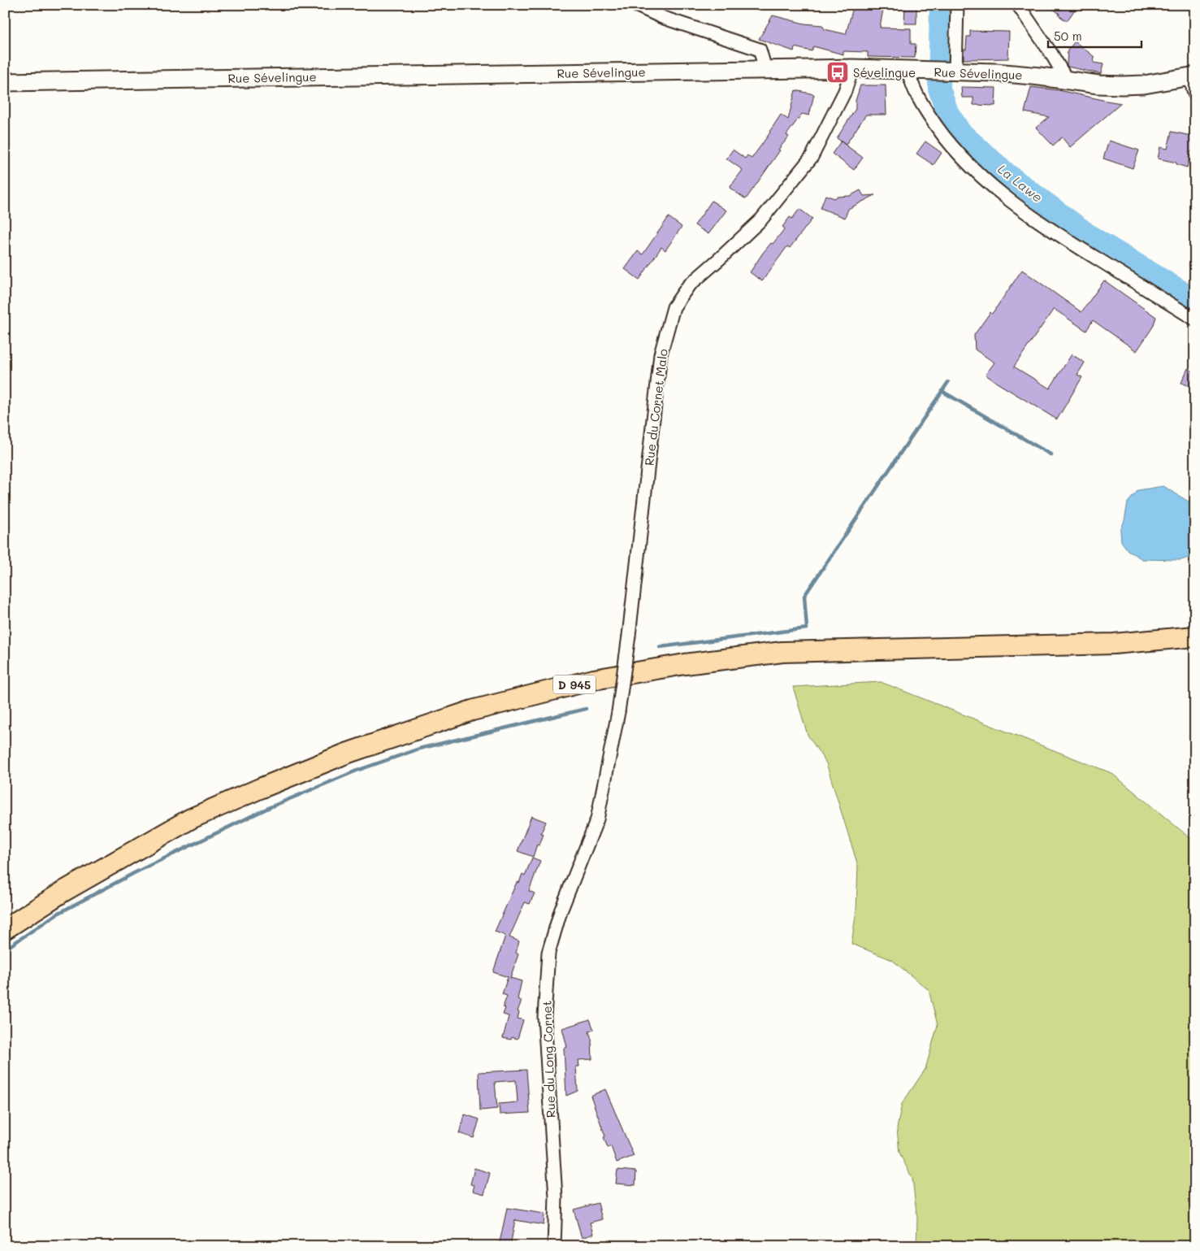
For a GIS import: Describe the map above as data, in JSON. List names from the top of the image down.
{
  "streets": {
    "main road": ["Rue Sévelingue", "D 945"],
    "street": ["Rue du Cornet Malo", "Rue du Long Cornet"]
  },
  "crossings": [
    ["Rue Sévelingue", "Rue du Cornet Malo"],
    ["Rue du Cornet Malo", "Rue du Long Cornet"]
  ],
  "water": ["La Lawe"],
  "places": {
    "bus stop": ["Sévelingue"]
  },
  "scale_bar": "50 m"
}
